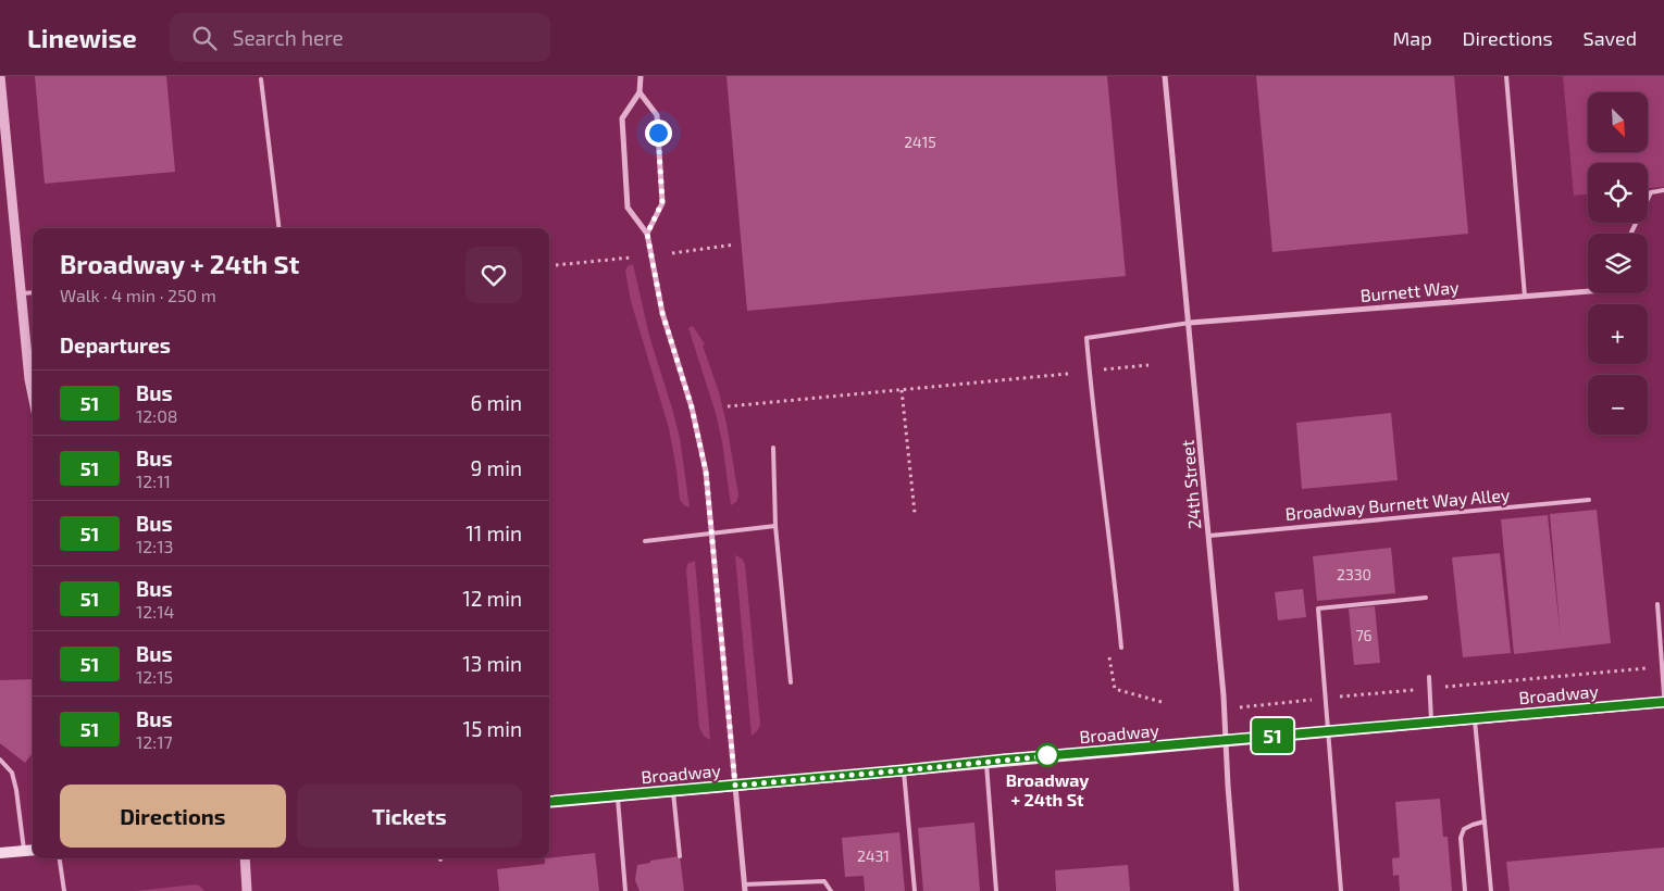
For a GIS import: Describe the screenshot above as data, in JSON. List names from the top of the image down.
{
  "streets": {
    "main road": ["Broadway"],
    "street": ["Burnett Way", "24th Street"],
    "lane": ["Broadway Burnett Way Alley"]
  },
  "crossings": [
    ["Burnett Way", "24th Street"],
    ["24th Street", "Broadway Burnett Way Alley"],
    ["24th Street", "Broadway"]
  ],
  "places": ["Broadway + 24th St"],
  "lines": ["bus line 51"],
  "house_numbers": [
    "2415",
    "2330",
    "76",
    "2431"
  ],
  "north": "bottom right",
  "page": {
    "header": "Linewise",
    "search": "Search here",
    "nav": ["Map", "Directions", "Saved"],
    "on_map": "51",
    "map_buttons": ["+", "−"],
    "heading": [
      ["Broadway + 24th St", "Walk · 4 min · 250 m"],
      "Departures"
    ],
    "list": [
      {
        "mark": "51",
        "name": "Bus",
        "note": "12:08",
        "value": "6 min"
      },
      {
        "mark": "51",
        "name": "Bus",
        "note": "12:11",
        "value": "9 min"
      },
      {
        "mark": "51",
        "name": "Bus",
        "note": "12:13",
        "value": "11 min"
      },
      {
        "mark": "51",
        "name": "Bus",
        "note": "12:14",
        "value": "12 min"
      },
      {
        "mark": "51",
        "name": "Bus",
        "note": "12:15",
        "value": "13 min"
      },
      {
        "mark": "51",
        "name": "Bus",
        "note": "12:17",
        "value": "15 min"
      }
    ],
    "buttons": ["Directions", "Tickets"]
  }
}
